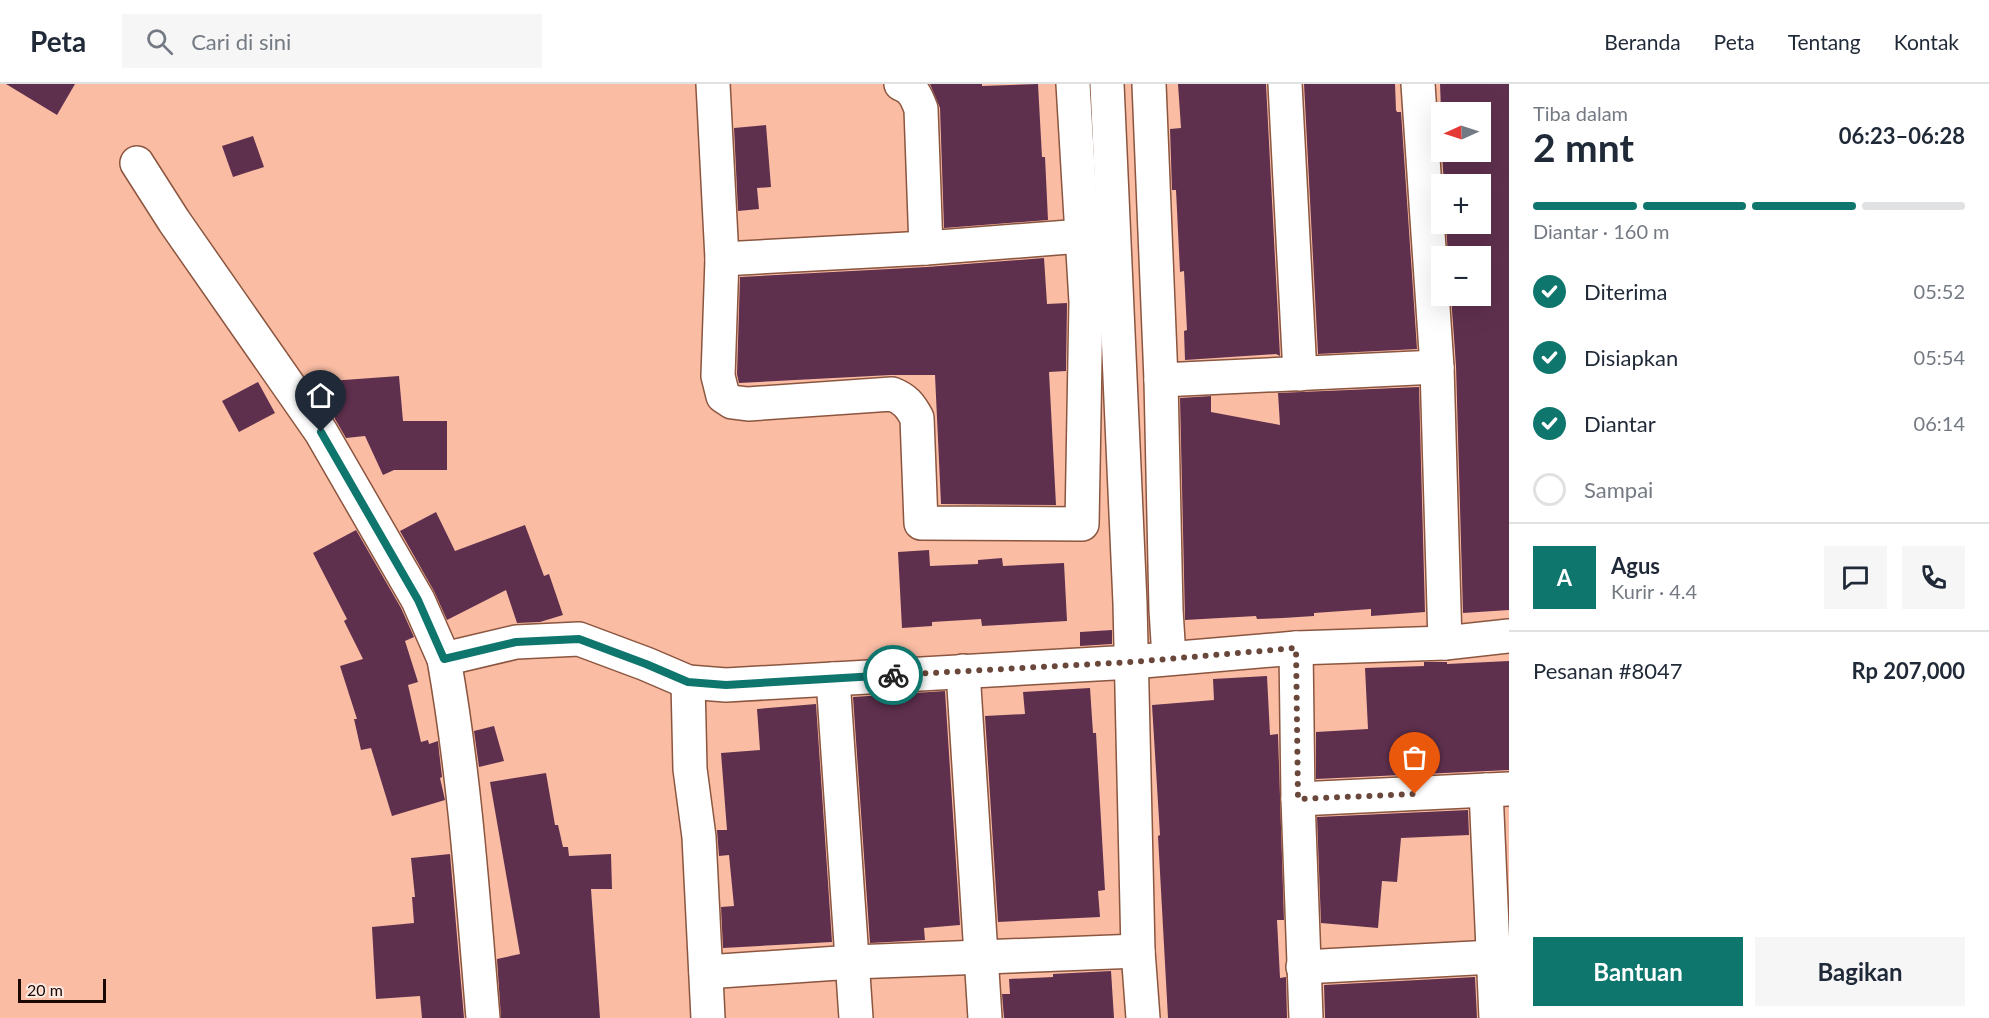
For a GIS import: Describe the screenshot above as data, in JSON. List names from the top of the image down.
{
  "scale_bar": "20 m",
  "north": "left",
  "page": {
    "header": "Peta",
    "search": "Cari di sini",
    "nav": [
      "Beranda",
      "Peta",
      "Tentang",
      "Kontak"
    ],
    "heading": ["2 mnt", "Tiba dalam", "06:23–06:28"],
    "panel": [
      "Agus",
      "Kurir · 4.4",
      "Pesanan #8047",
      "Rp 207,000"
    ],
    "map_buttons": ["+", "−"],
    "bar": "Diantar · 160 m",
    "list": [
      ["Diterima", "05:52"],
      ["Disiapkan", "05:54"],
      ["Diantar", "06:14"],
      "Sampai"
    ],
    "round": "A",
    "buttons": ["Bantuan", "Bagikan"],
    "scale": "20 m"
  }
}
